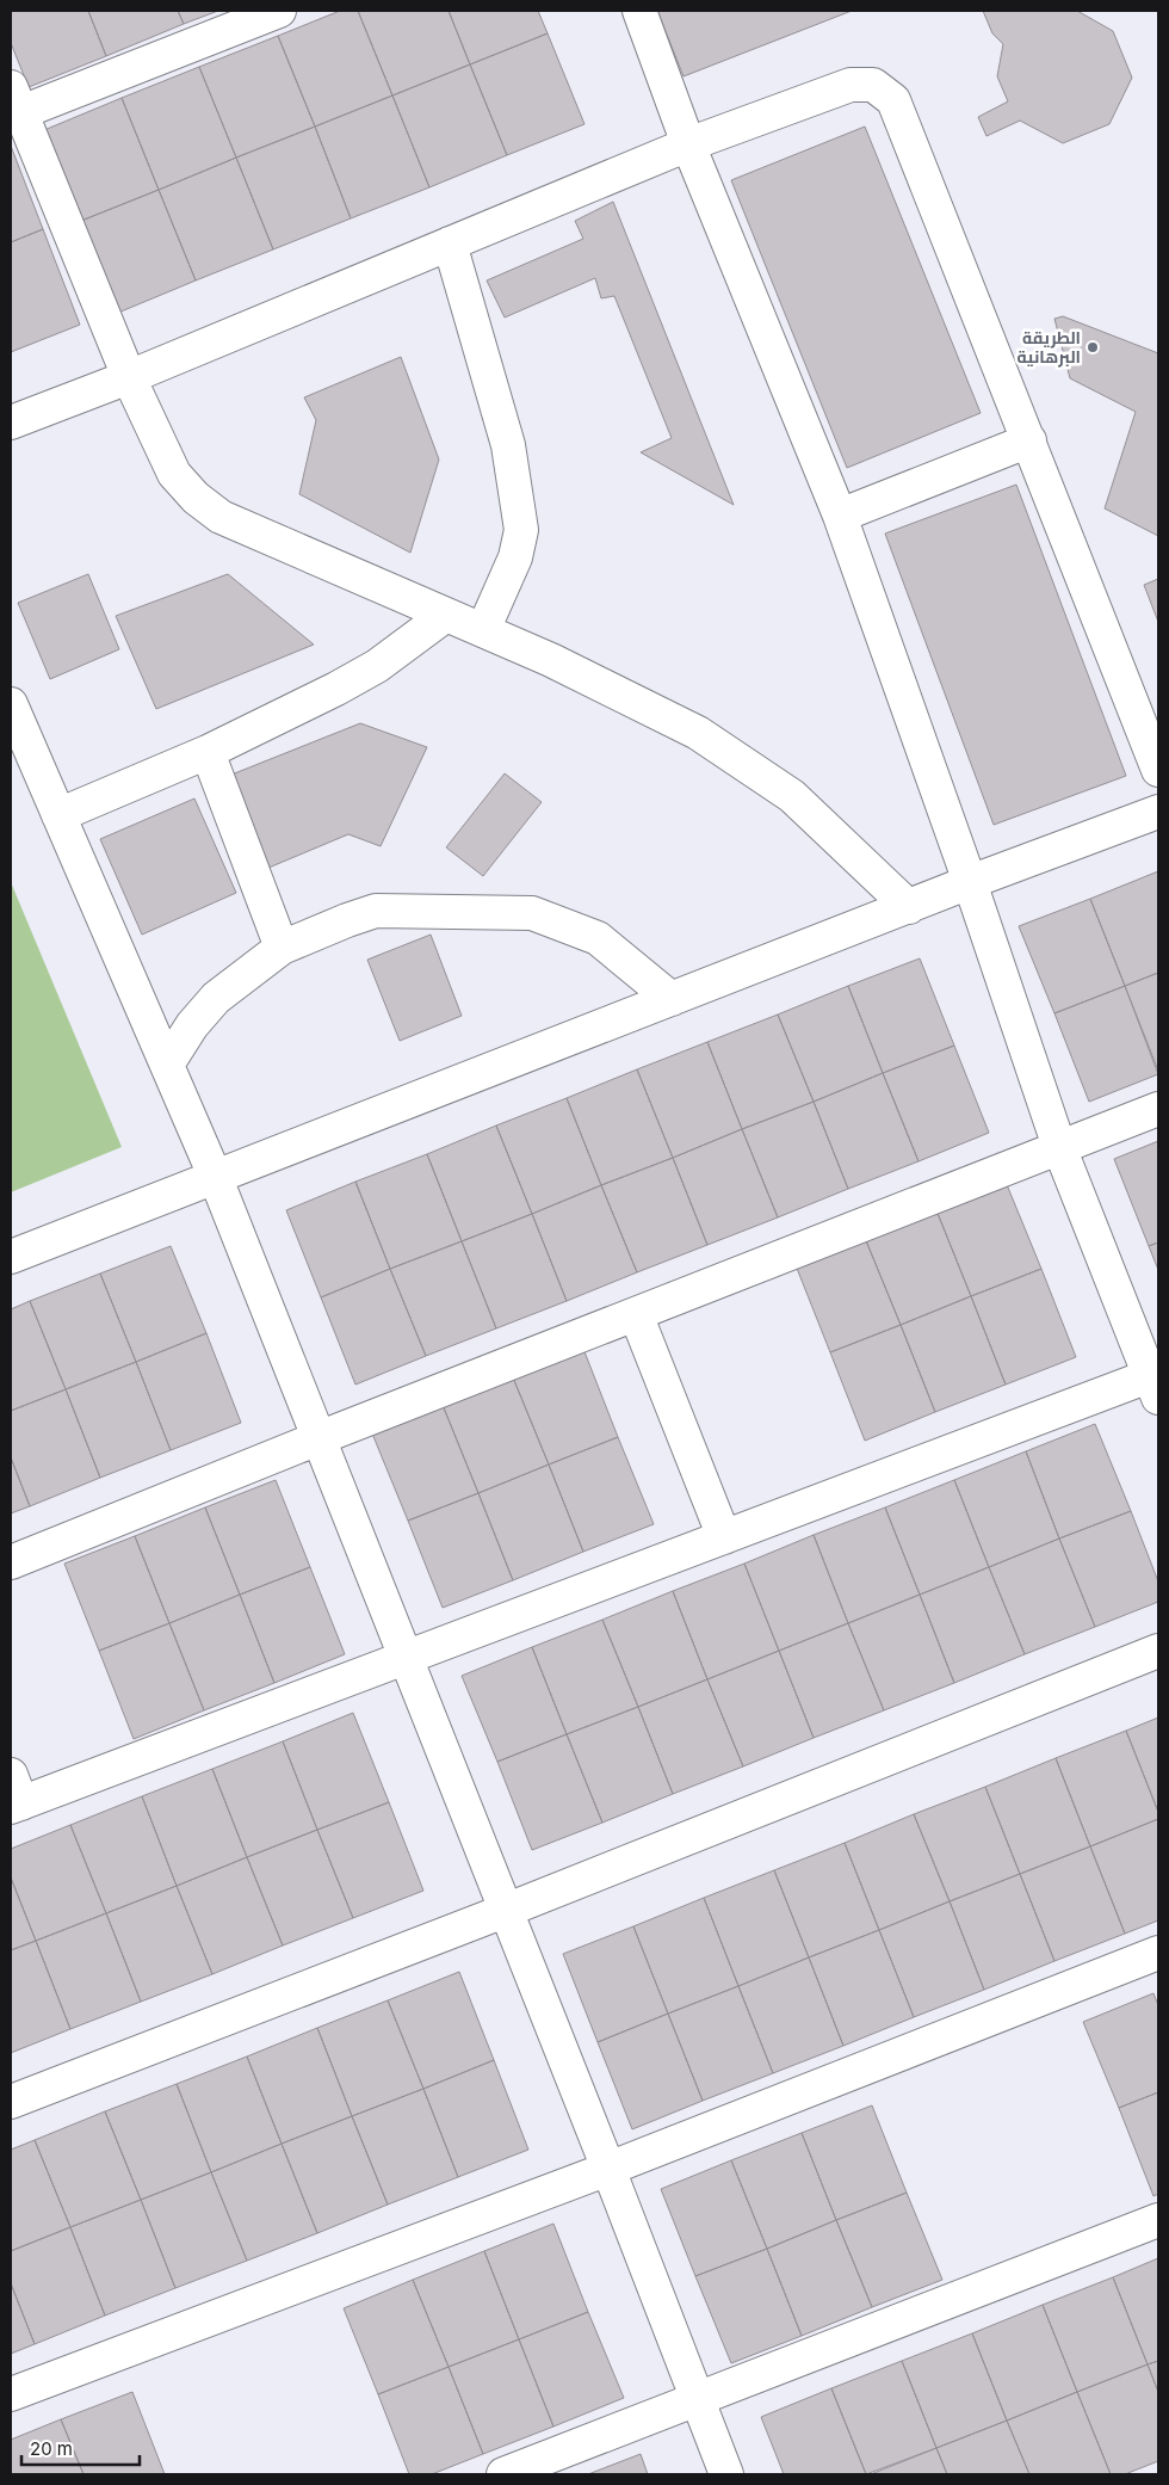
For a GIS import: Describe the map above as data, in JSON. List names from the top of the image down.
{
  "places": ["الطريقة البرهانية"],
  "scale_bar": "20 m"
}
